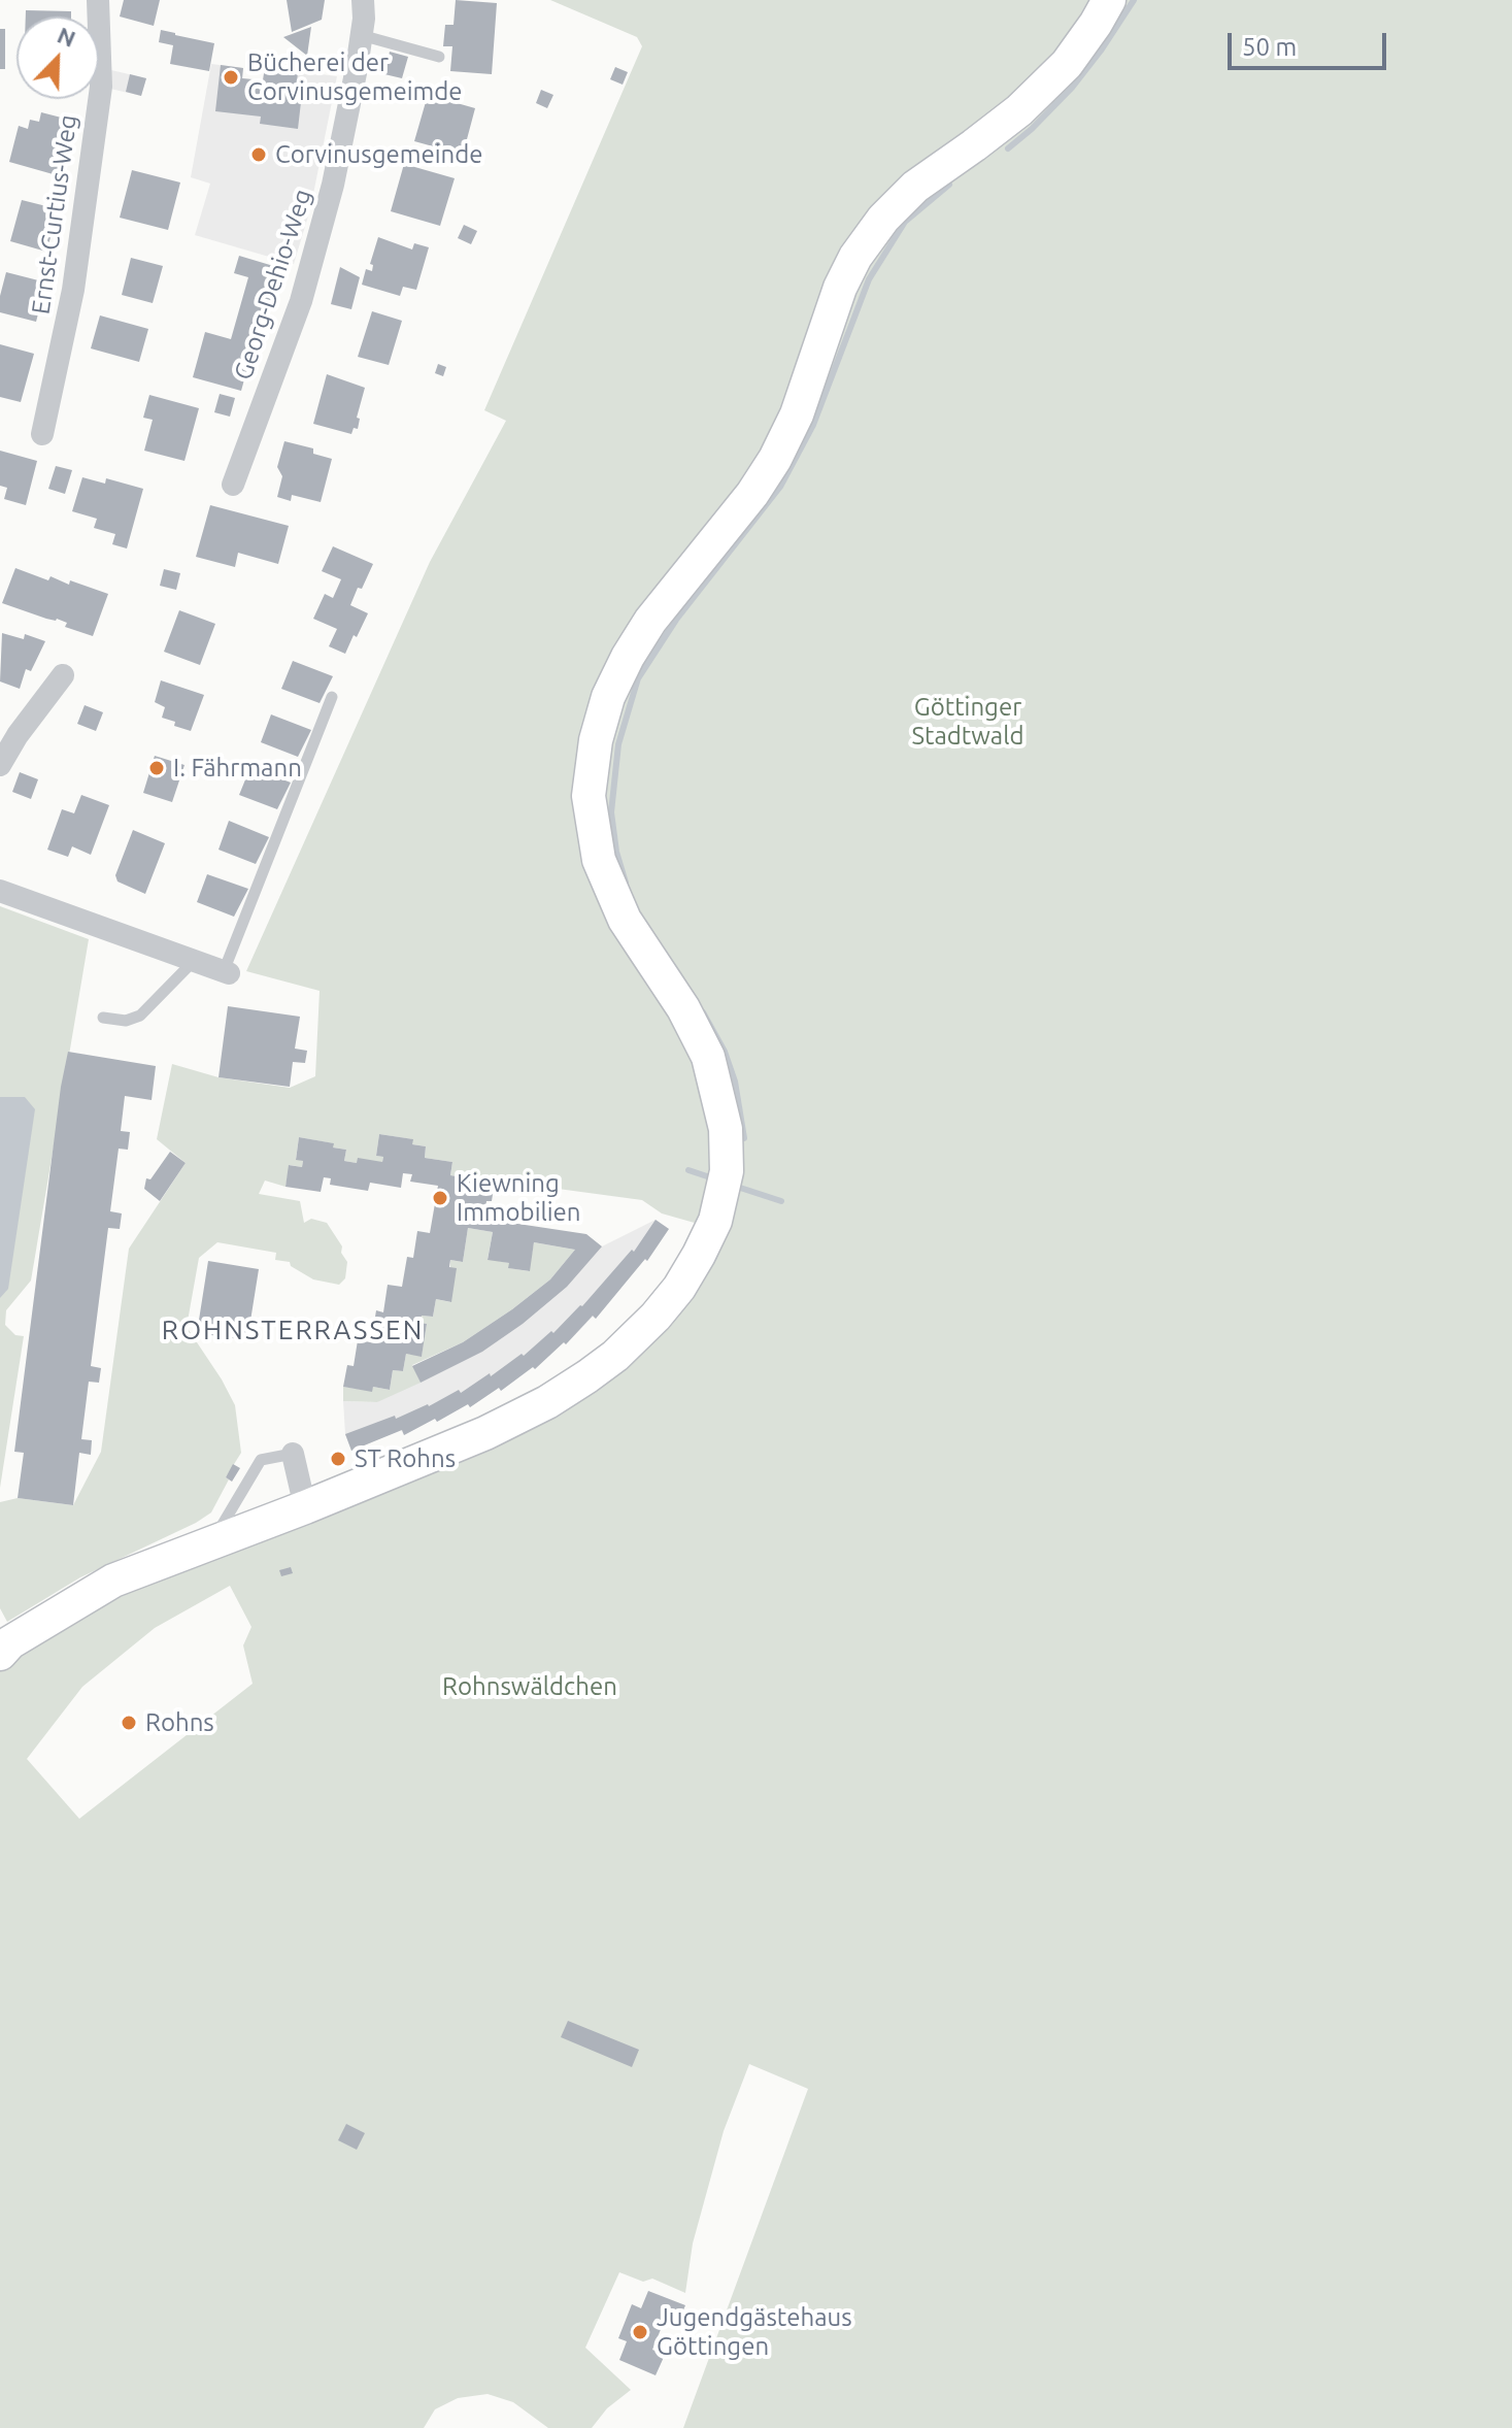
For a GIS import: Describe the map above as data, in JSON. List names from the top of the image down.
{
  "streets": {
    "street": ["Ernst-Curtius-Weg", "Georg-Dehio-Weg"]
  },
  "districts": ["ROHNSTERRASSEN"],
  "parks": ["Göttinger Stadtwald", "Rohnswäldchen"],
  "places": [
    "Bücherei der Corvinusgemeimde",
    "Corvinusgemeinde",
    "I. Fährmann",
    "Kiewning Immobilien",
    "ST Rohns",
    "Rohns",
    "Jugendgästehaus Göttingen"
  ],
  "scale_bar": "50 m",
  "north": "top right"
}
